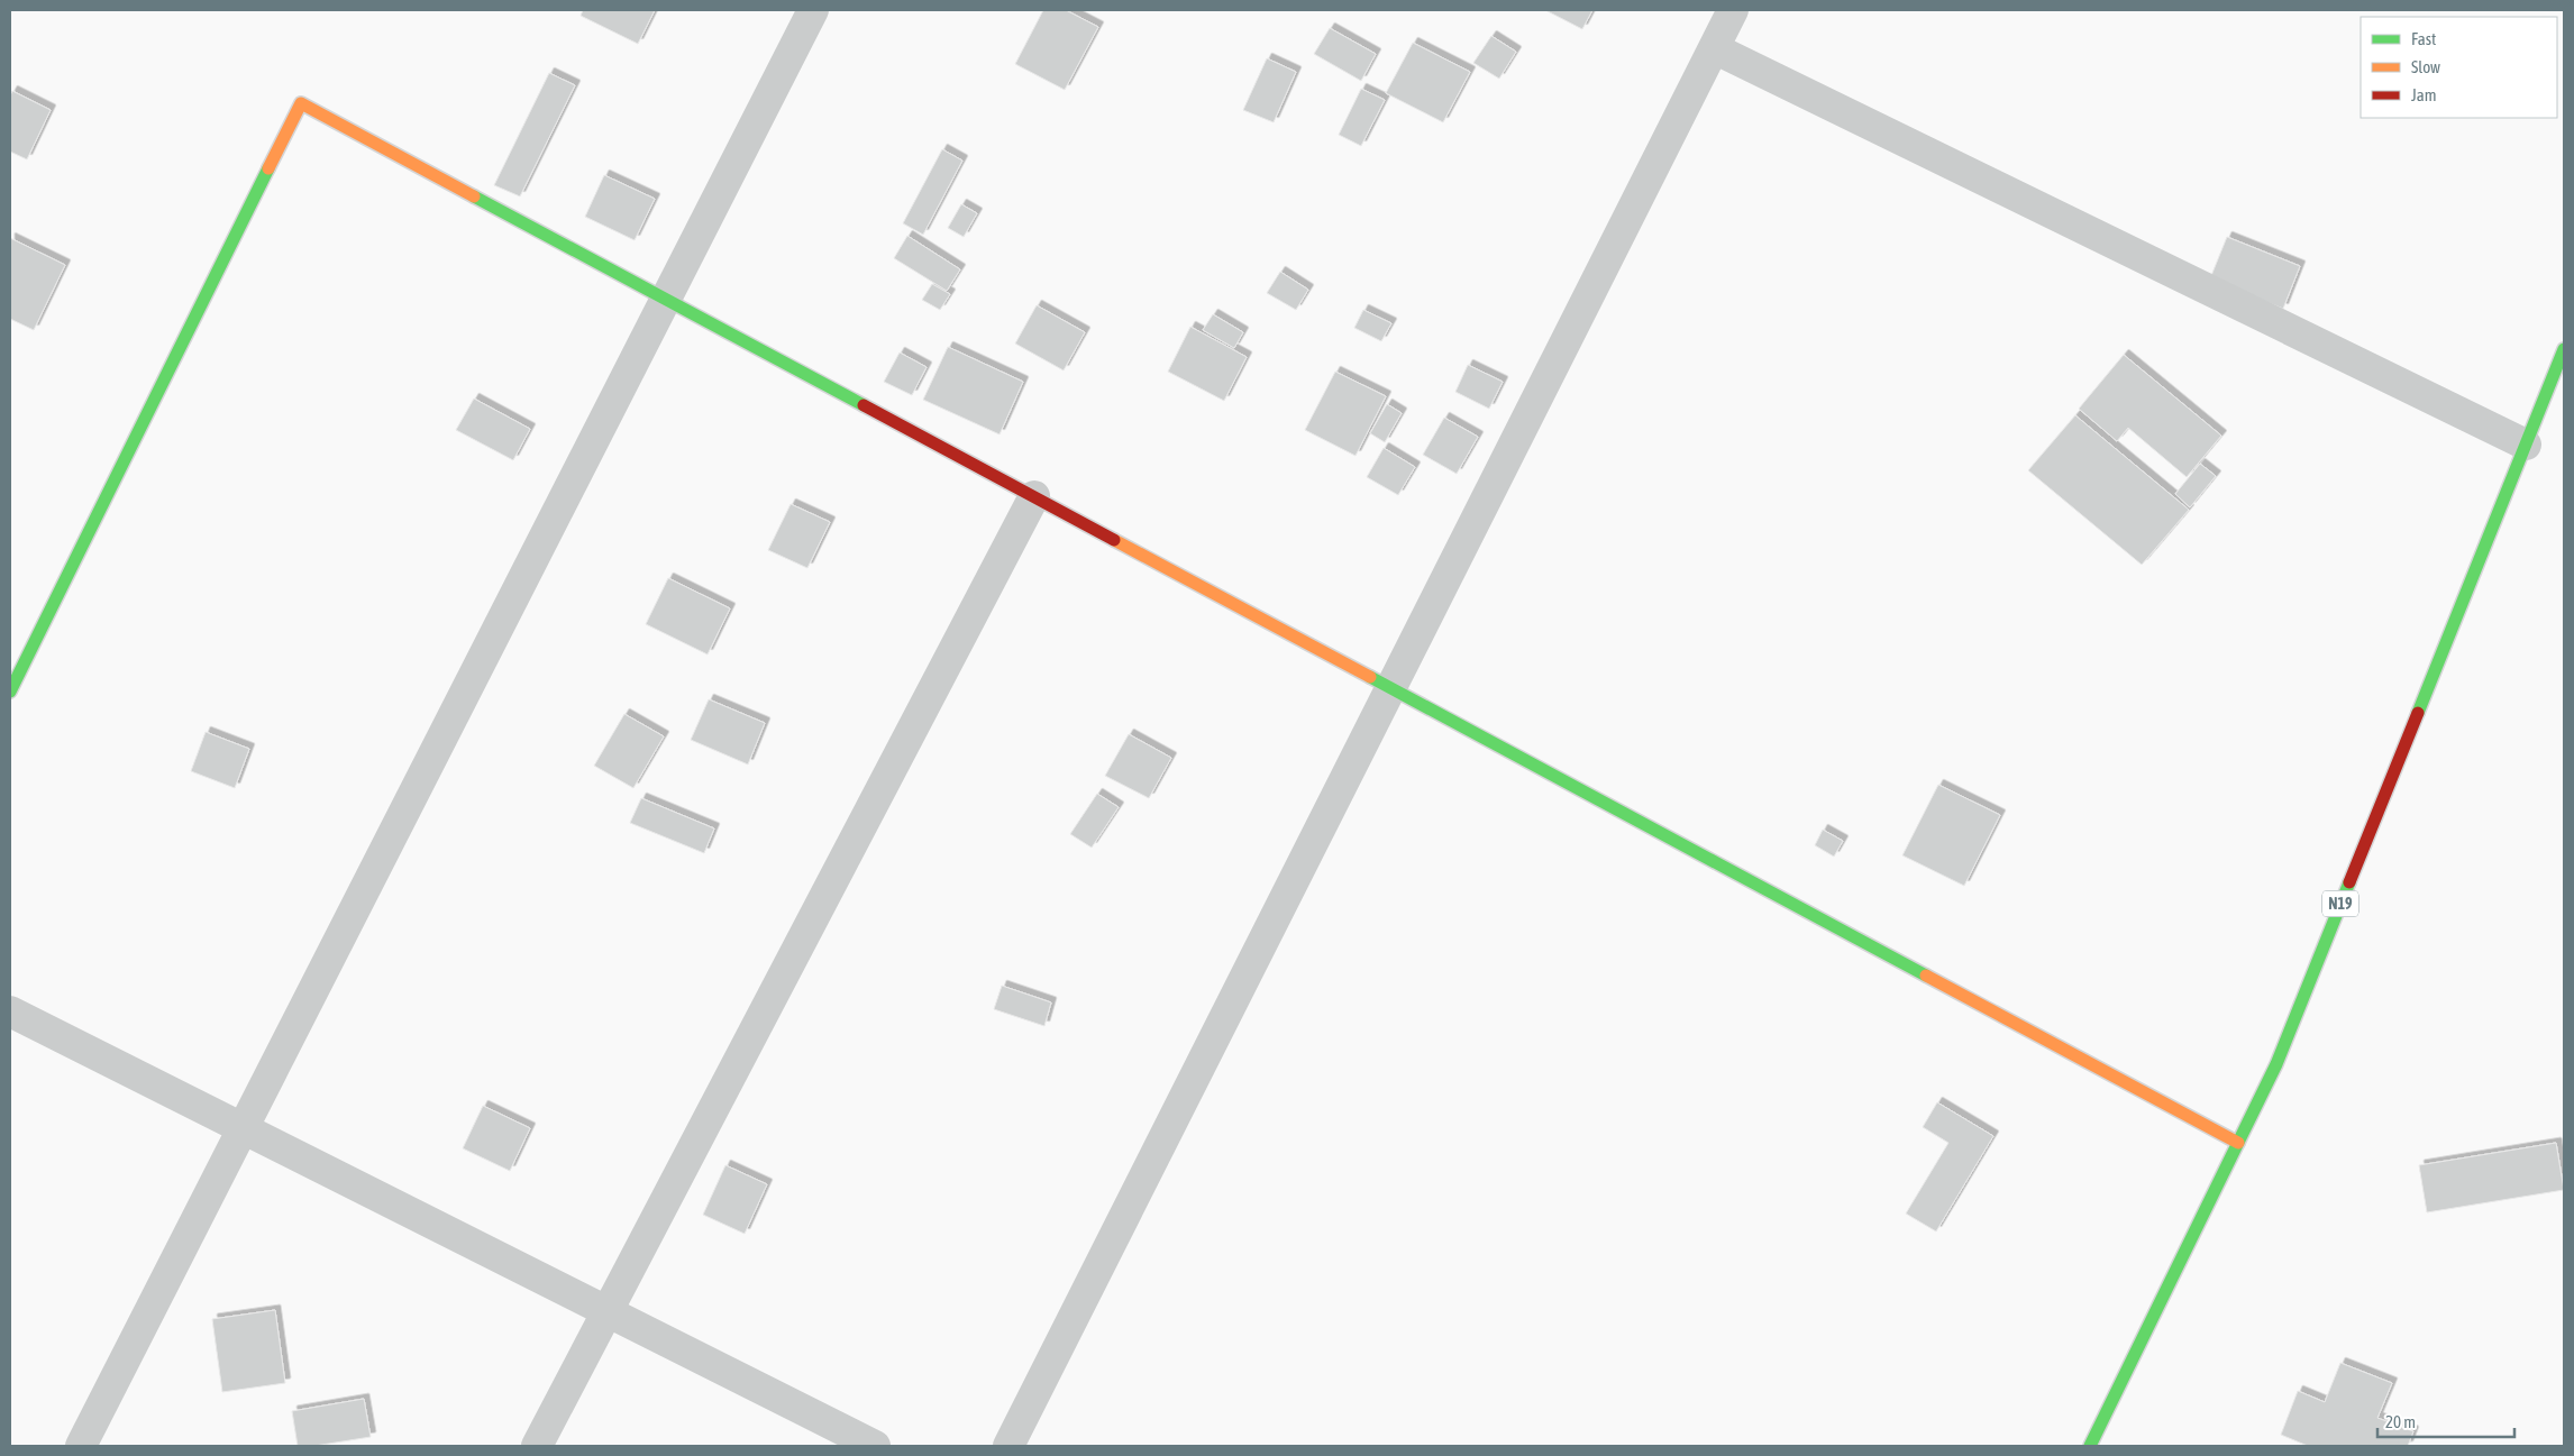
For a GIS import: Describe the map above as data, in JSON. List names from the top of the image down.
{
  "streets": {
    "street": ["N19"]
  },
  "legend": ["Fast", "Slow", "Jam"],
  "scale_bar": "20 m"
}
